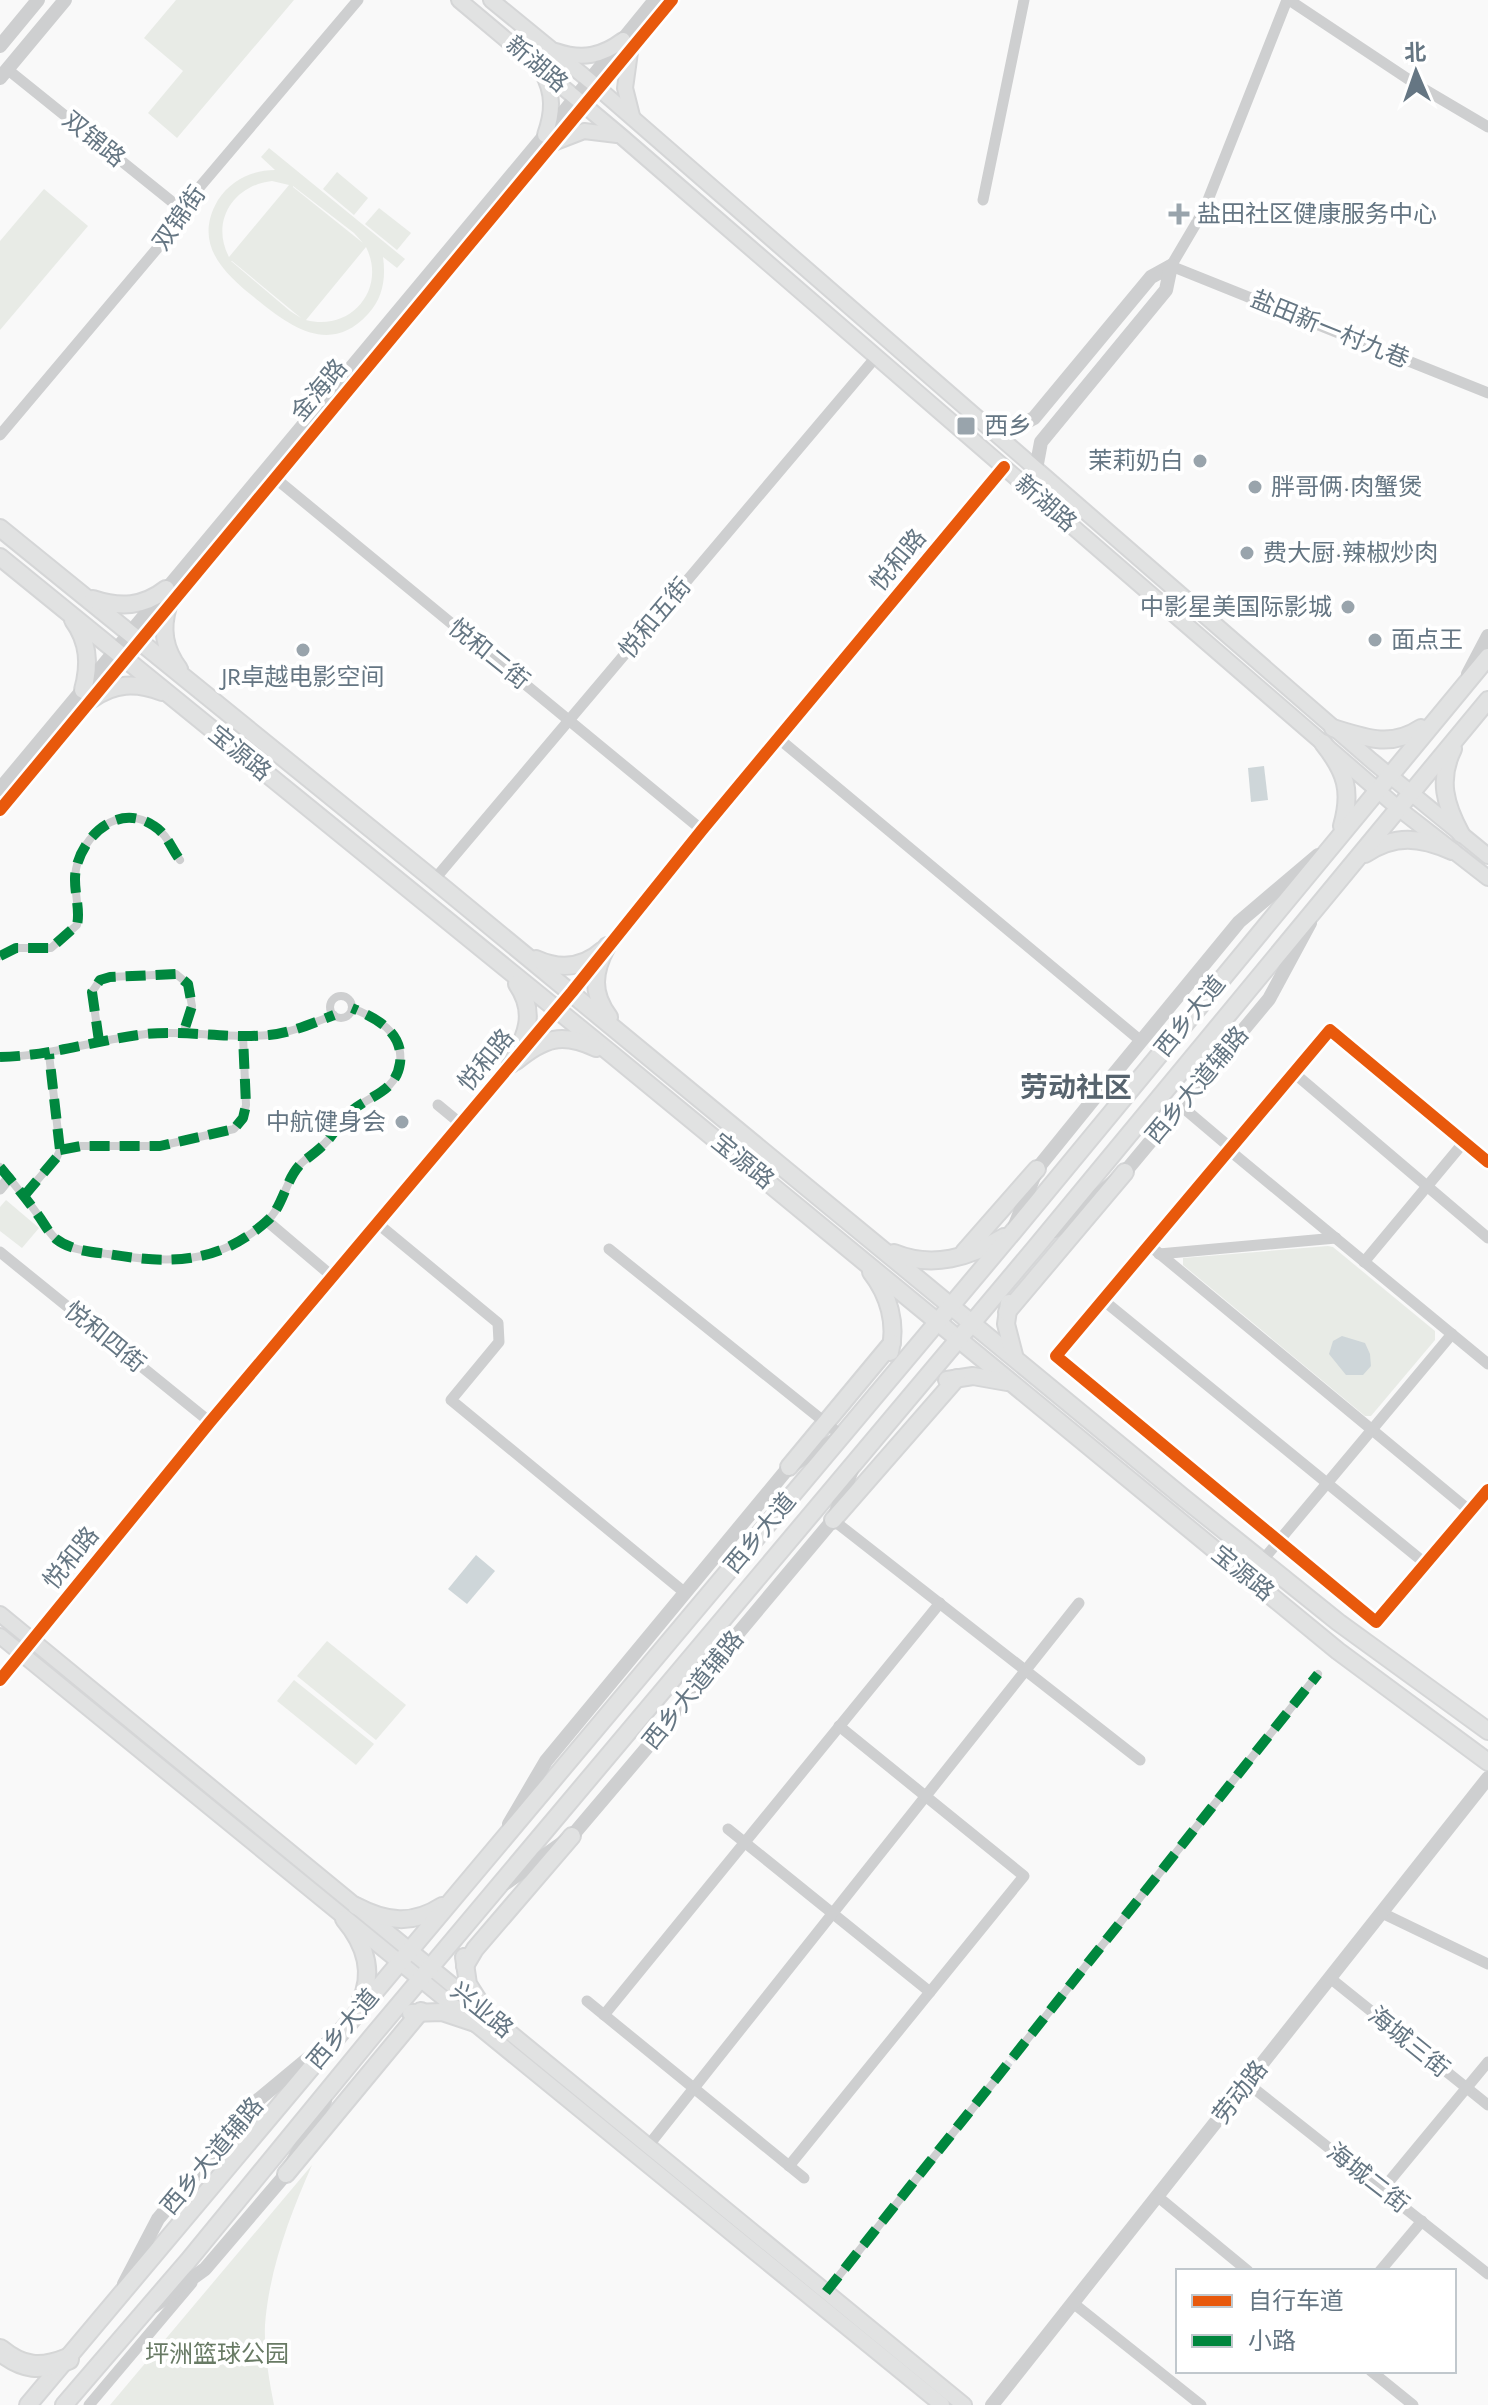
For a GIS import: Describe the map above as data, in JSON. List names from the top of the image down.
{
  "streets": {
    "main road": [
      "新湖路",
      "宝源路",
      "西乡大道",
      "兴业路"
    ],
    "street": [
      "双锦路",
      "双锦街",
      "盐田新一村九巷",
      "金海路",
      "悦和路",
      "悦和五街",
      "悦和二街",
      "西乡大道辅路",
      "悦和四街",
      "海城三街",
      "劳动路",
      "海城二街"
    ]
  },
  "crossings": [
    ["新湖路", "金海路"],
    ["新湖路", "悦和路"],
    ["新湖路", "悦和五街"],
    ["新湖路", "西乡大道"],
    ["双锦路", "双锦街"],
    ["金海路", "悦和二街"],
    ["金海路", "宝源路"],
    ["悦和路", "悦和二街"],
    ["悦和路", "宝源路"],
    ["悦和路", "悦和四街"],
    ["悦和路", "兴业路"],
    ["悦和五街", "悦和二街"],
    ["悦和五街", "宝源路"],
    ["宝源路", "西乡大道"],
    ["西乡大道", "西乡大道辅路"],
    ["西乡大道", "兴业路"],
    ["海城三街", "劳动路"],
    ["劳动路", "海城二街"]
  ],
  "districts": ["劳动社区"],
  "parks": ["坪洲篮球公园"],
  "places": {
    "health": ["盐田社区健康服务中心"],
    "transit": ["西乡"],
    "other": [
      "茉莉奶白",
      "胖哥俩·肉蟹煲",
      "费大厨·辣椒炒肉",
      "中影星美国际影城",
      "面点王",
      "JR卓越电影空间",
      "中航健身会"
    ]
  },
  "legend": ["自行车道", "小路"],
  "north": "top"
}
